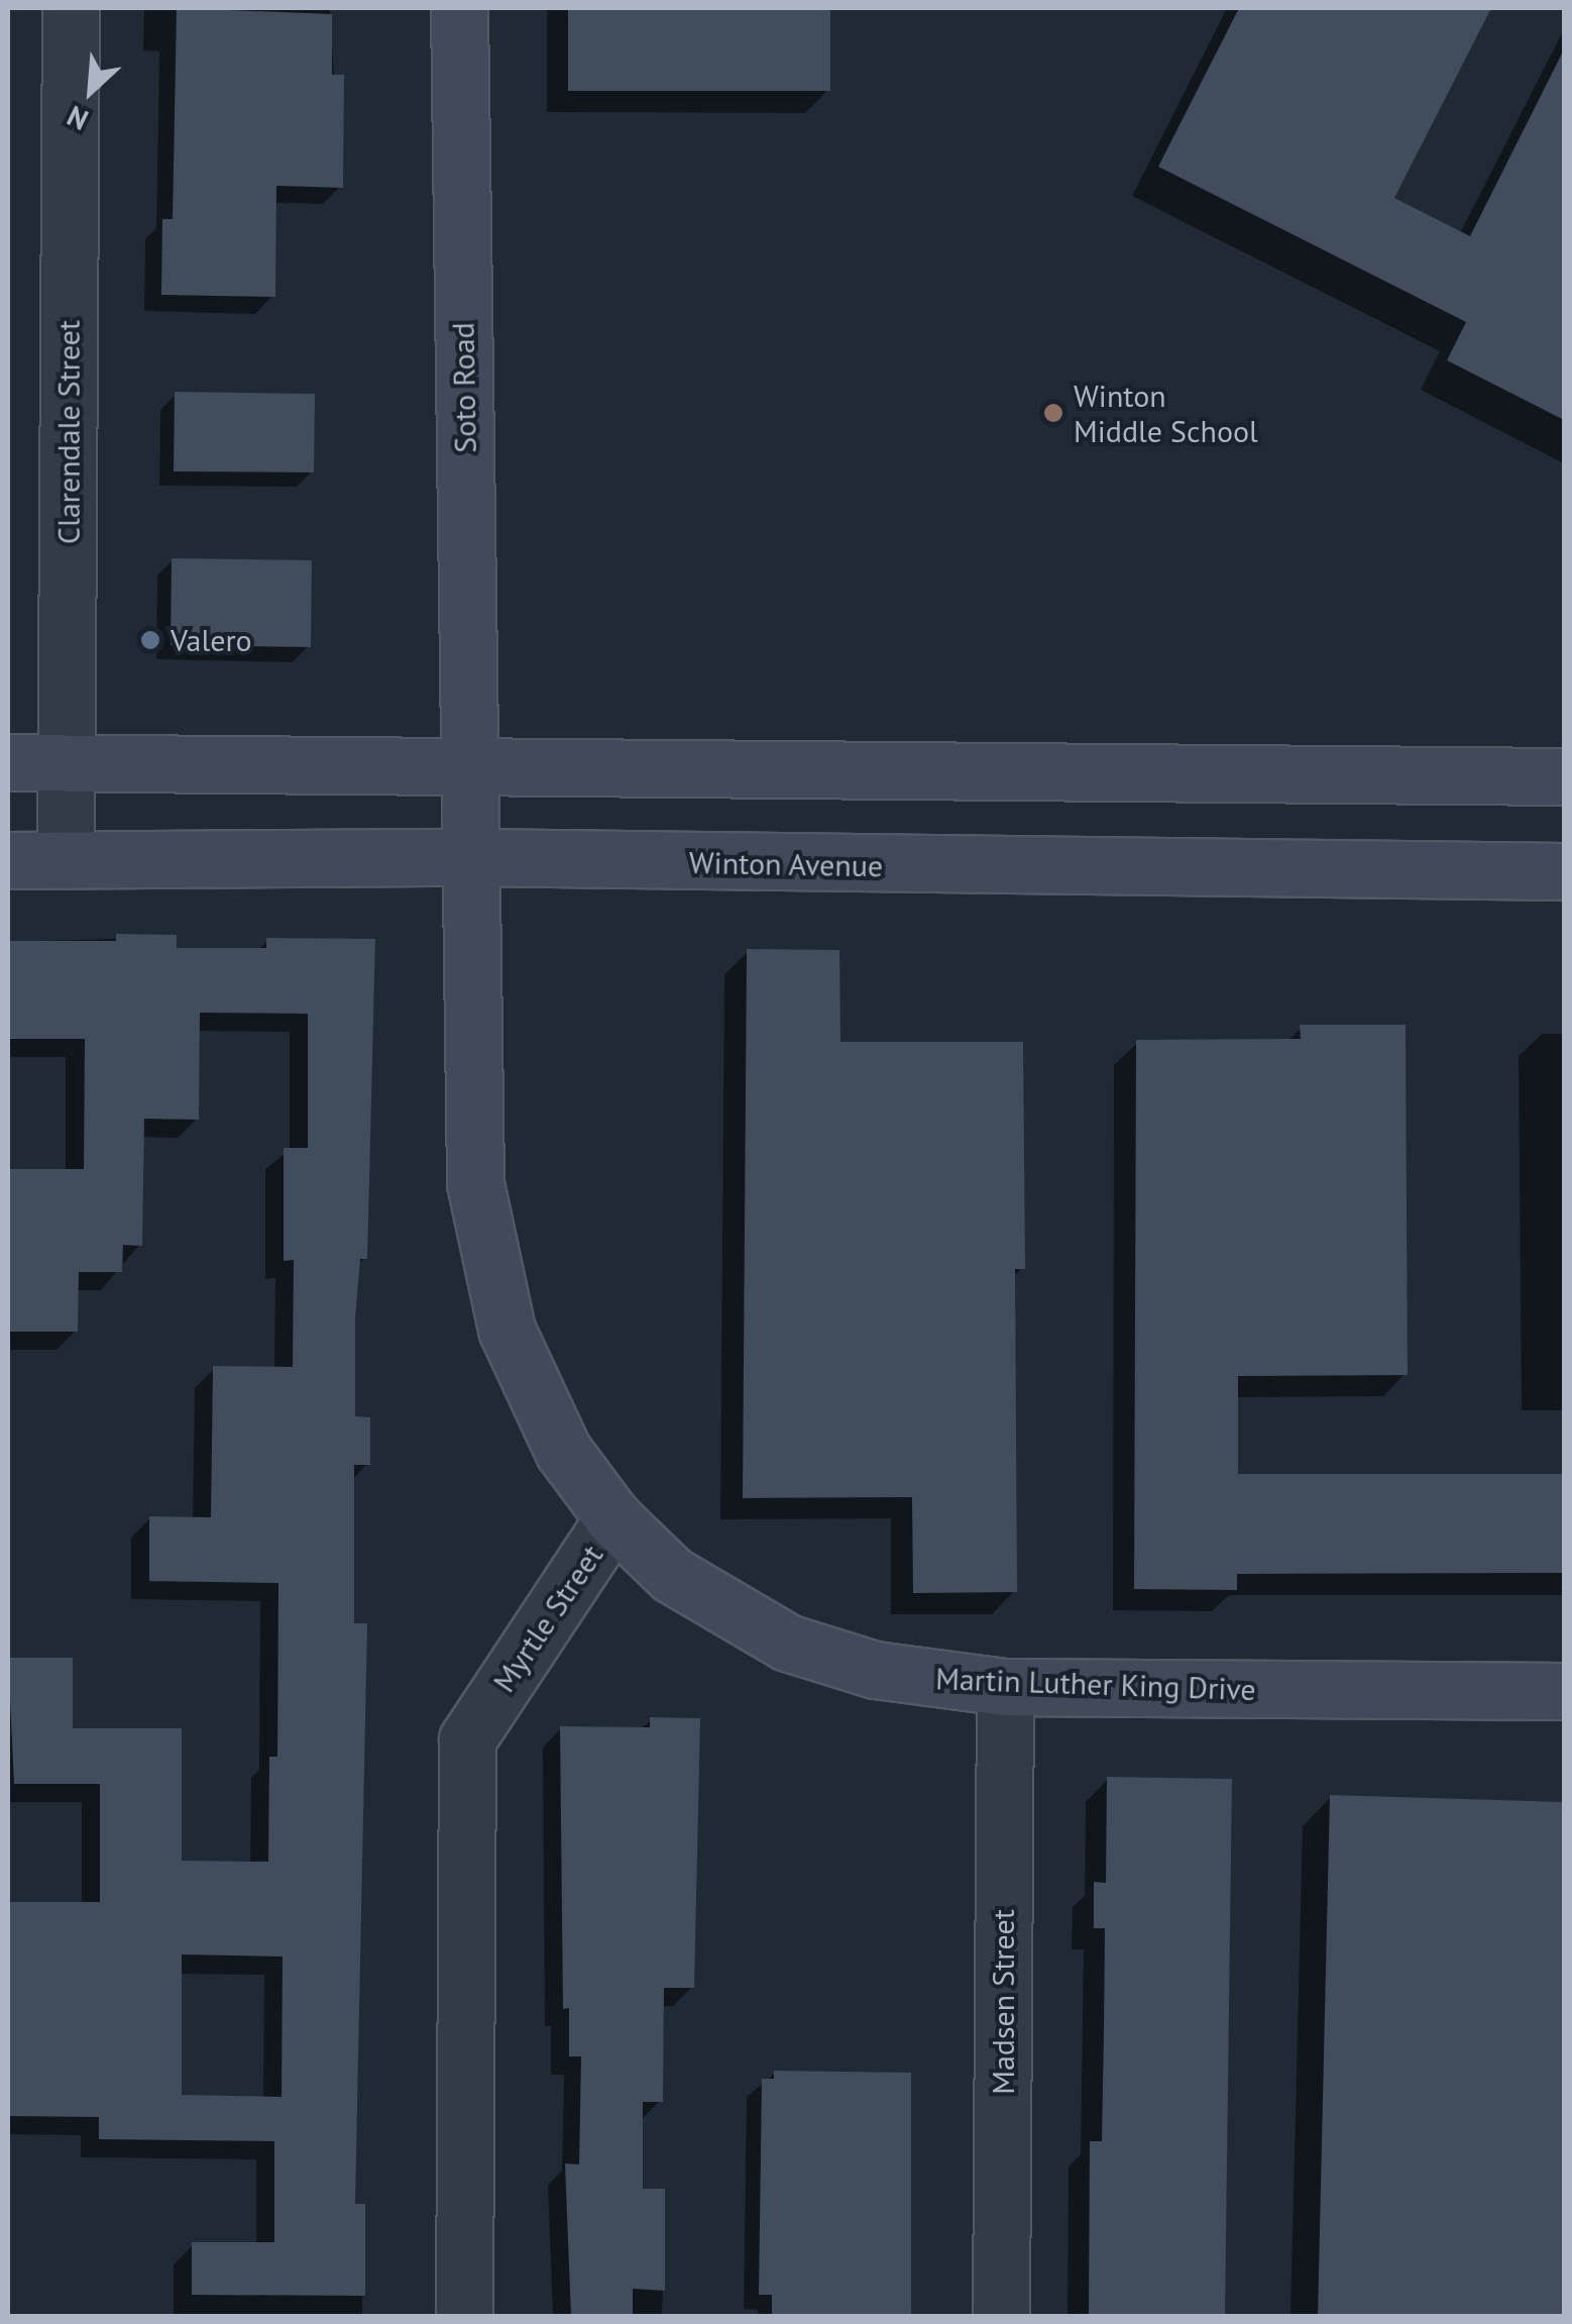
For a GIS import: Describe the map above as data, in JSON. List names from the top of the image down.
{
  "streets": {
    "main road": [
      "Soto Road",
      "Winton Avenue",
      "Myrtle Street",
      "Martin Luther King Drive"
    ],
    "street": ["Clarendale Street", "Madsen Street"]
  },
  "crossings": [
    ["Soto Road", "Myrtle Street"],
    ["Clarendale Street", "Winton Avenue"],
    ["Winton Avenue", "Myrtle Street"],
    ["Myrtle Street", "Martin Luther King Drive"],
    ["Martin Luther King Drive", "Madsen Street"]
  ],
  "places": ["Winton Middle School", "Valero"],
  "north": "bottom left"
}
